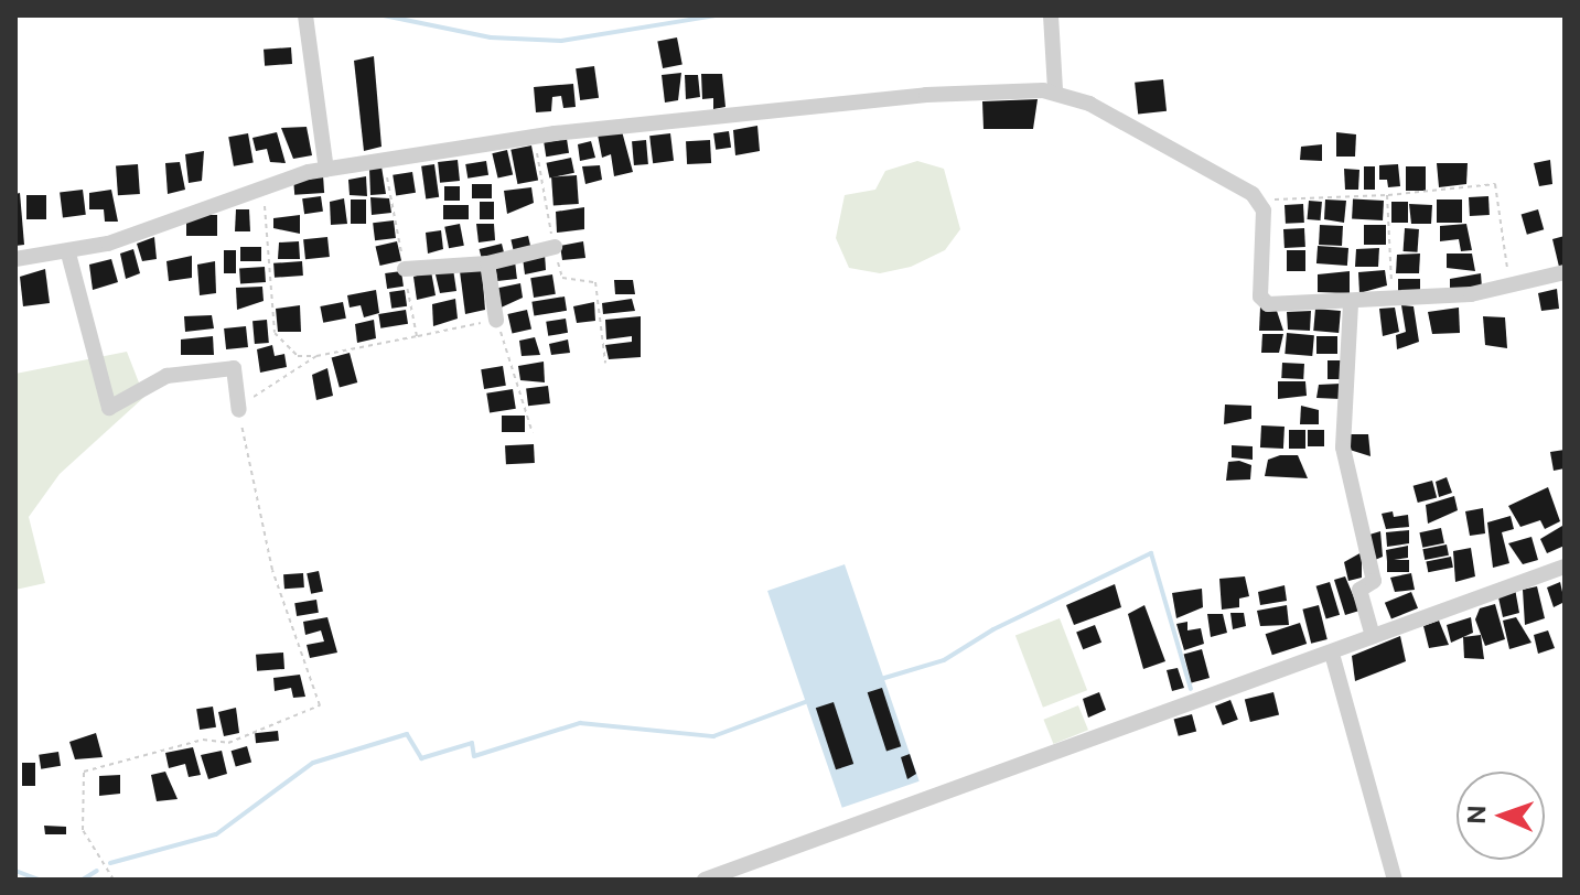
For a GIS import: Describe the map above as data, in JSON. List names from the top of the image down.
{
  "north": "left"
}
